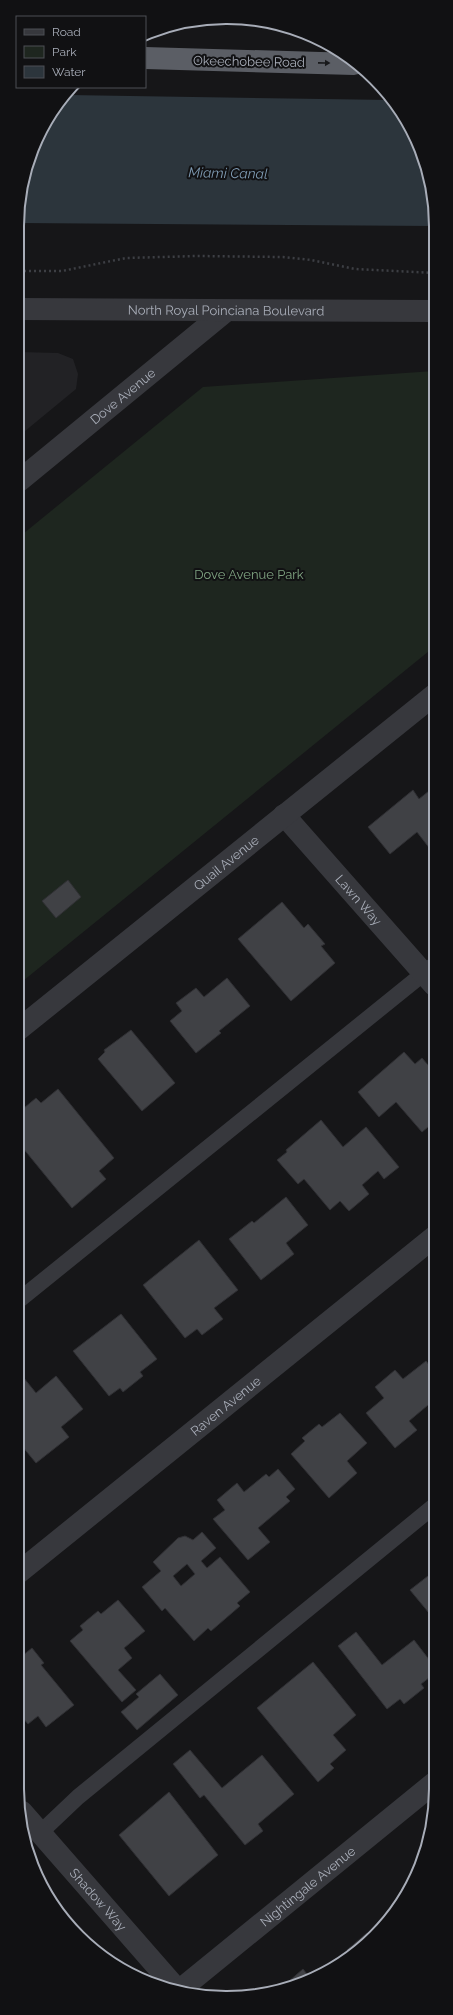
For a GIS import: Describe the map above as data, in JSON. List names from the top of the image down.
{
  "streets": {
    "highway": ["Okeechobee Road"],
    "street": [
      "North Royal Poinciana Boulevard",
      "Dove Avenue",
      "Quail Avenue",
      "Lawn Way",
      "Raven Avenue",
      "Nightingale Avenue",
      "Shadow Way"
    ]
  },
  "crossings": [
    ["North Royal Poinciana Boulevard", "Dove Avenue"],
    ["Quail Avenue", "Lawn Way"]
  ],
  "one_way": ["Okeechobee Road"],
  "water": ["Miami Canal"],
  "parks": ["Dove Avenue Park"],
  "legend": ["Road", "Park", "Water"]
}
